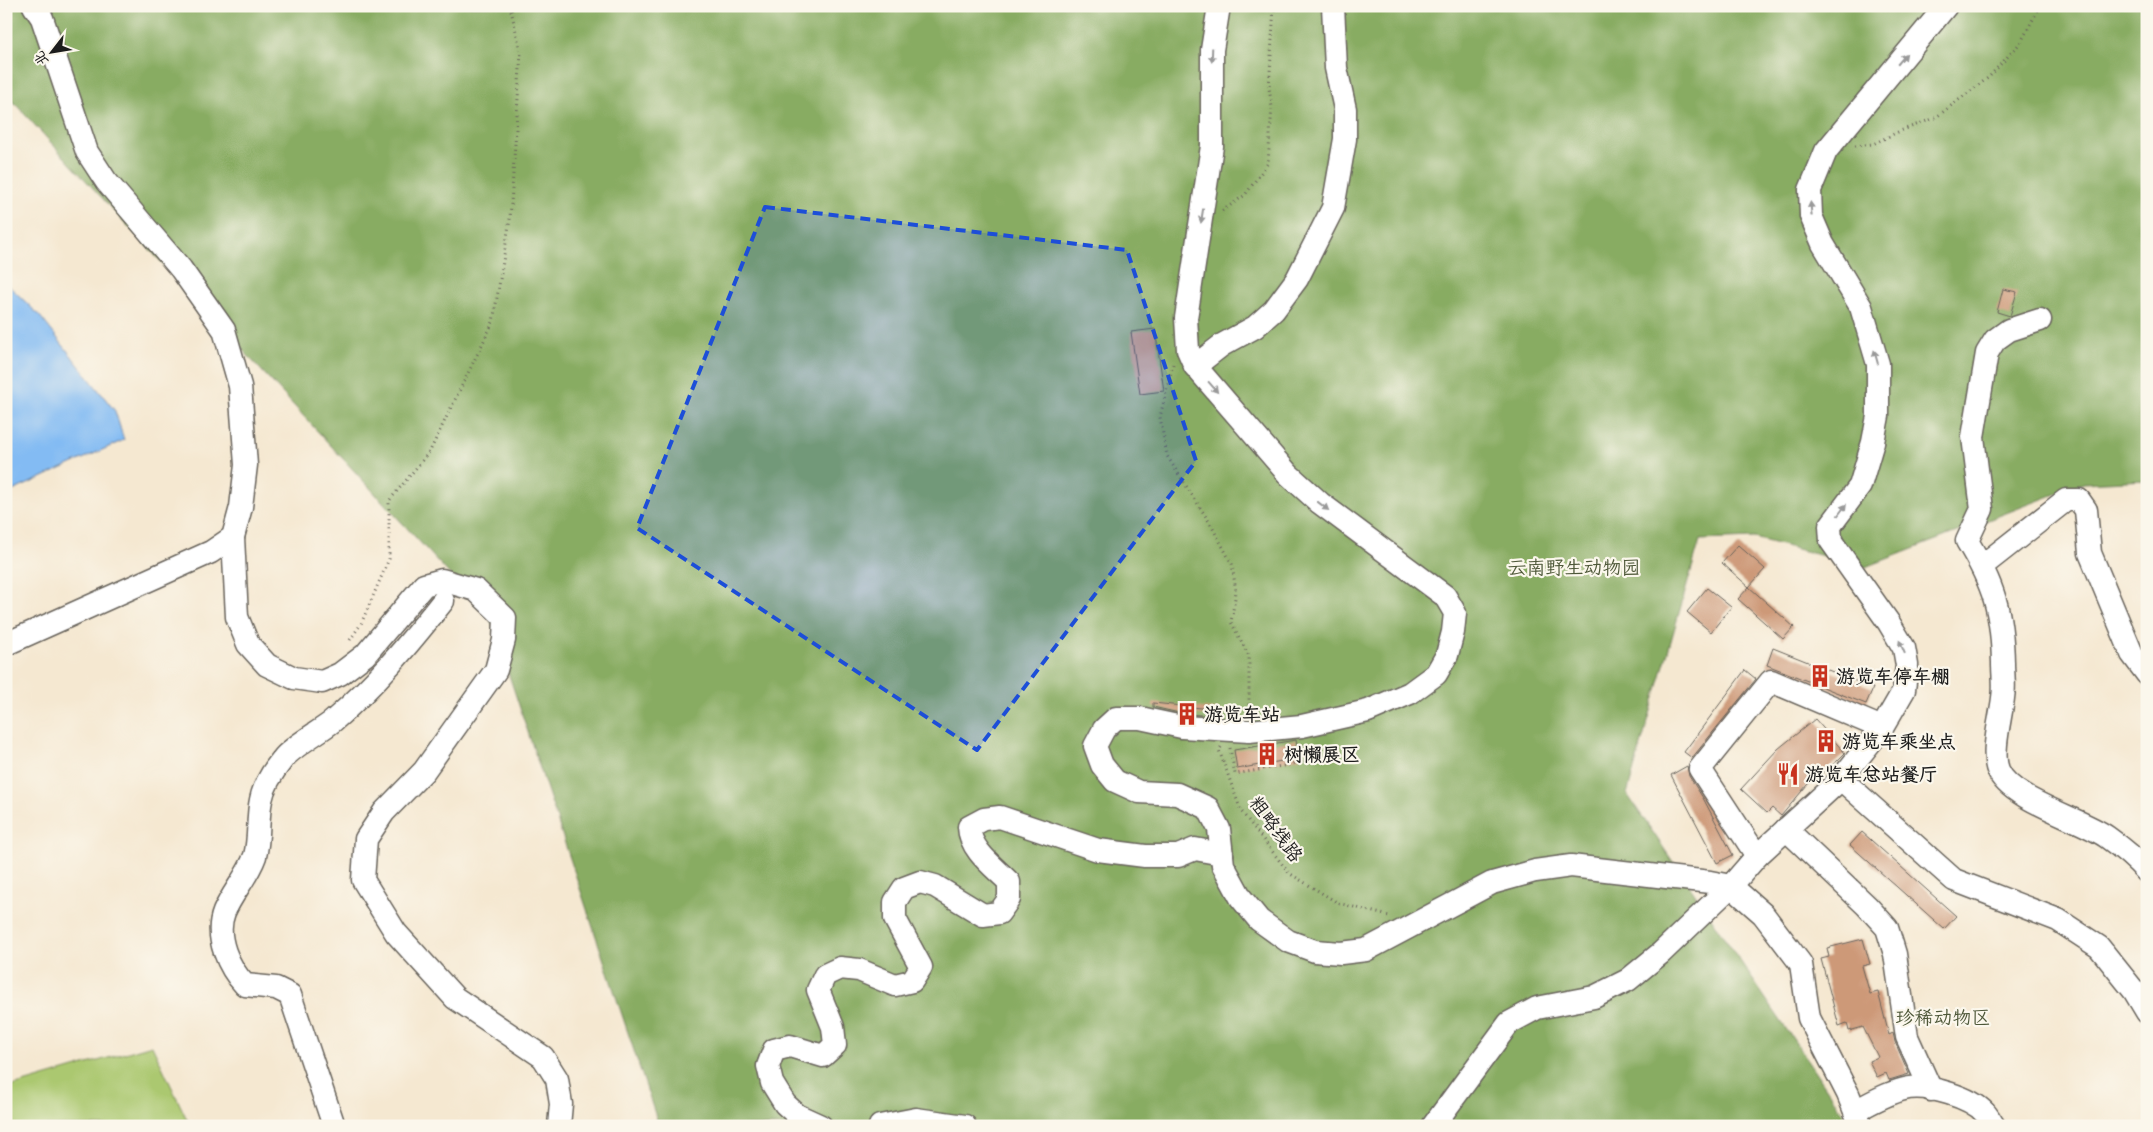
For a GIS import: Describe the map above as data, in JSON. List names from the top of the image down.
{
  "streets": {
    "path": ["粗略线路"]
  },
  "parks": ["云南野生动物园", "珍稀动物区"],
  "places": {
    "building": [
      "游览车停车棚",
      "游览车站",
      "游览车乘坐点",
      "树懒展区"
    ],
    "restaurant": ["游览车总站餐厅"]
  },
  "north": "bottom left"
}
